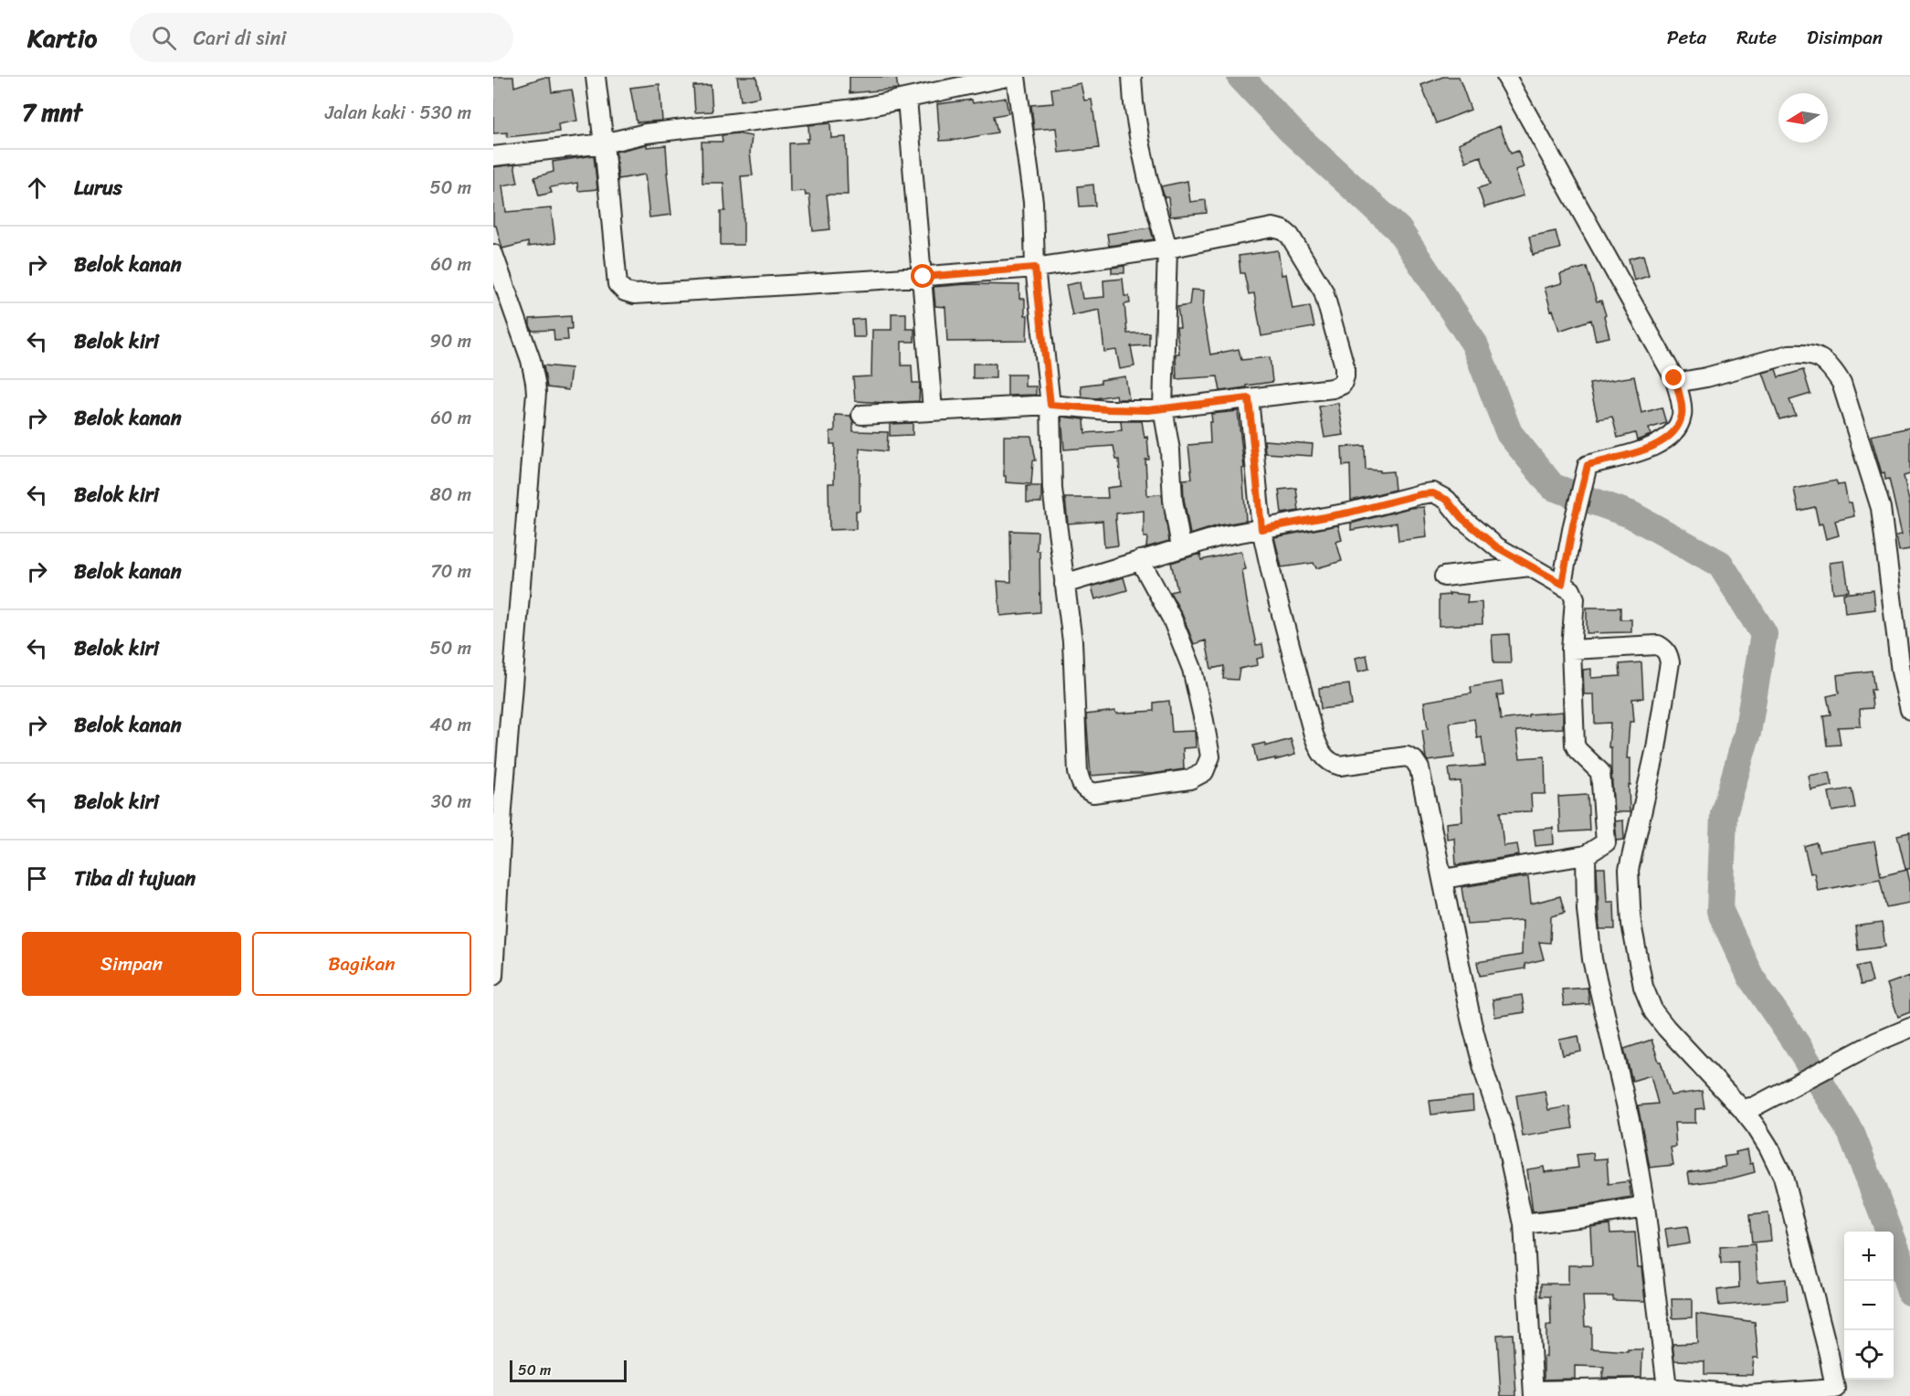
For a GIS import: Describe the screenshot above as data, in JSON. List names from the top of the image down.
{
  "scale_bar": "50 m",
  "north": "left",
  "page": {
    "header": "Kartio",
    "search": "Cari di sini",
    "nav": ["Peta", "Rute", "Disimpan"],
    "heading": ["7 mnt", "Jalan kaki · 530 m"],
    "list": [
      ["Lurus", "50 m"],
      ["Belok kanan", "60 m"],
      ["Belok kiri", "90 m"],
      ["Belok kanan", "60 m"],
      ["Belok kiri", "80 m"],
      ["Belok kanan", "70 m"],
      ["Belok kiri", "50 m"],
      ["Belok kanan", "40 m"],
      ["Belok kiri", "30 m"],
      "Tiba di tujuan"
    ],
    "buttons": ["Simpan", "Bagikan"],
    "map_buttons": ["+", "−"],
    "scale": "50 m"
  }
}
